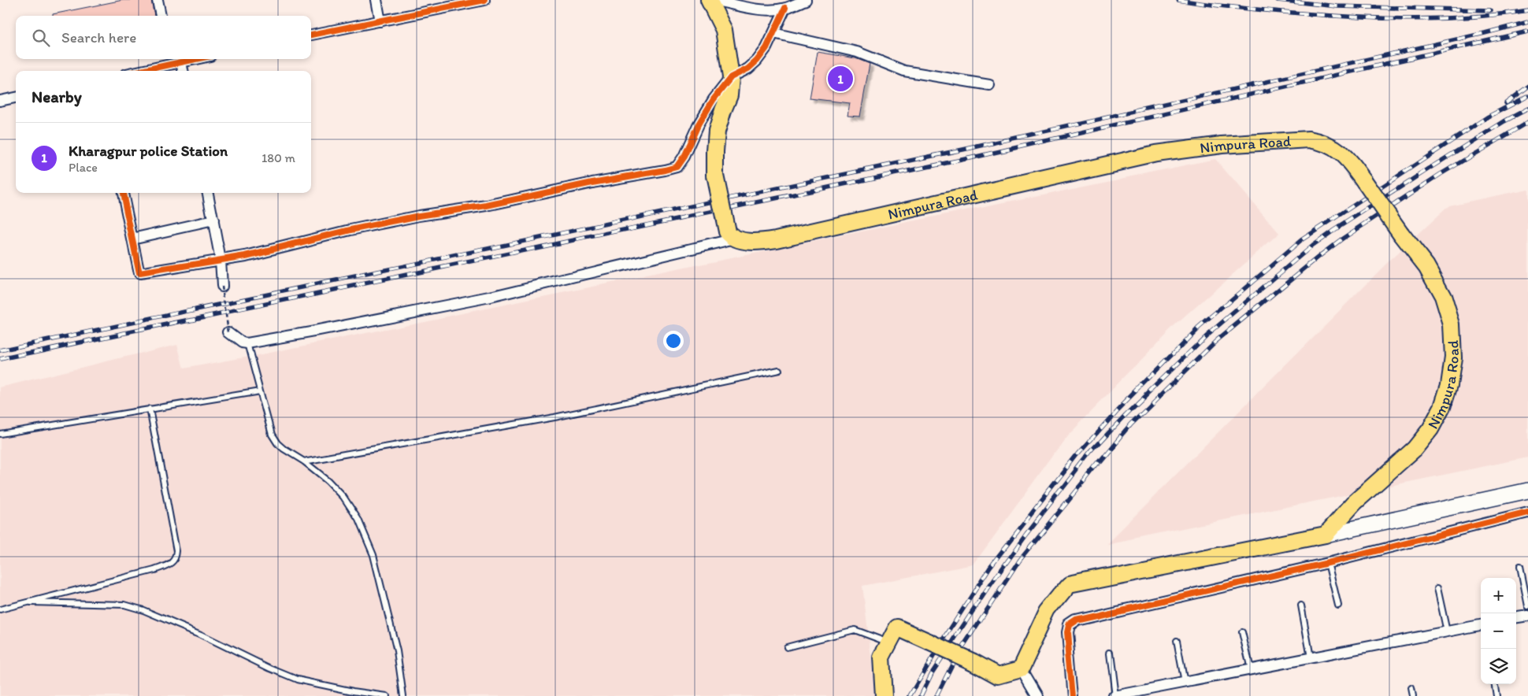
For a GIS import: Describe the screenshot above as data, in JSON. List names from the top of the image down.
{
  "streets": {
    "main road": ["Nimpura Road"]
  },
  "page": {
    "search": "Search here",
    "pins": "1",
    "heading": "Nearby",
    "list": [
      {
        "mark": "1",
        "name": "Kharagpur police Station",
        "note": "Place",
        "value": "180 m"
      }
    ],
    "map_buttons": ["+", "−"]
  }
}
